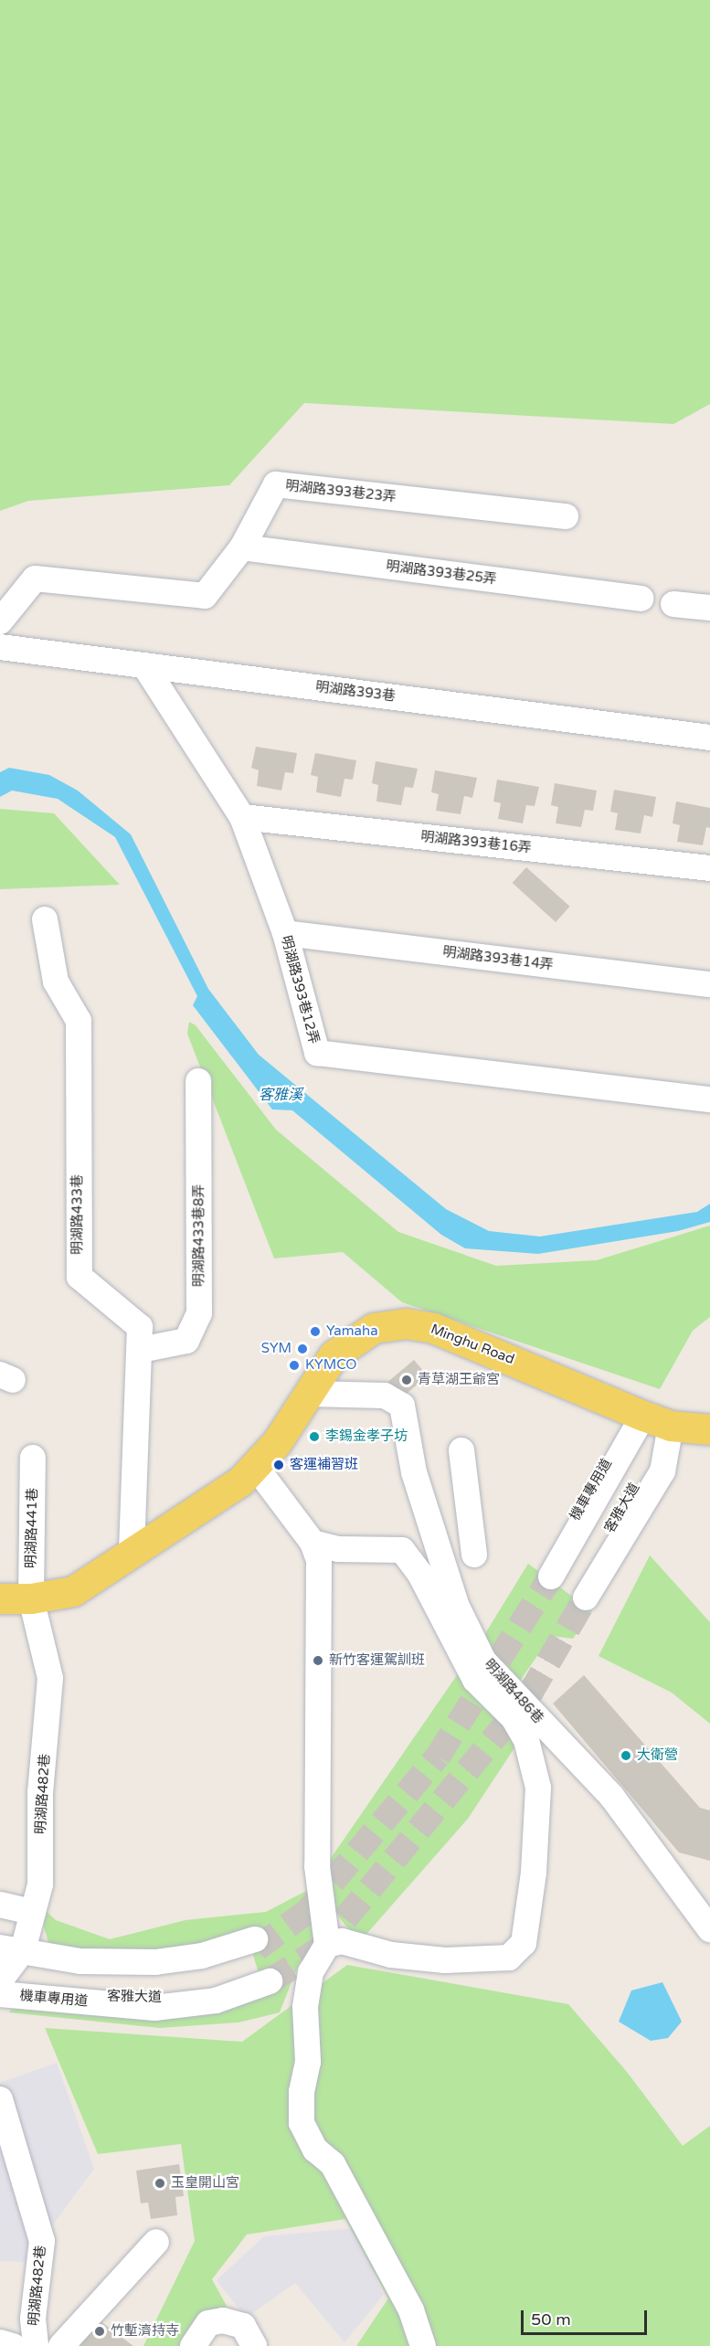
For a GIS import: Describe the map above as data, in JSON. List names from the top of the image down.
{
  "streets": {
    "main road": ["Minghu Road"],
    "street": [
      "明湖路393巷23弄",
      "明湖路393巷25弄",
      "明湖路393巷",
      "明湖路393巷16弄",
      "明湖路393巷14弄",
      "明湖路393巷12弄",
      "明湖路433巷",
      "明湖路433巷8弄",
      "機車專用道",
      "客雅大道",
      "明湖路441巷",
      "明湖路486巷",
      "明湖路482巷"
    ]
  },
  "crossings": [
    ["明湖路393巷23弄", "明湖路393巷25弄"],
    ["明湖路393巷", "明湖路393巷12弄"],
    ["明湖路393巷16弄", "明湖路393巷12弄"],
    ["明湖路393巷14弄", "明湖路393巷12弄"],
    ["明湖路433巷", "明湖路433巷8弄"],
    ["明湖路433巷", "Minghu Road"],
    ["Minghu Road", "客雅大道"],
    ["Minghu Road", "明湖路441巷"],
    ["Minghu Road", "明湖路486巷"],
    ["Minghu Road", "明湖路482巷"],
    ["機車專用道", "客雅大道"],
    ["客雅大道", "明湖路482巷"],
    ["明湖路441巷", "明湖路482巷"]
  ],
  "water": ["客雅溪"],
  "places": [
    "Yamaha",
    "SYM",
    "KYMCO",
    "青草湖王爺宮",
    "李錫金孝子坊",
    "客運補習班",
    "新竹客運駕訓班",
    "大衛營",
    "玉皇開山宮",
    "竹塹濟持寺"
  ],
  "scale_bar": "50 m"
}
